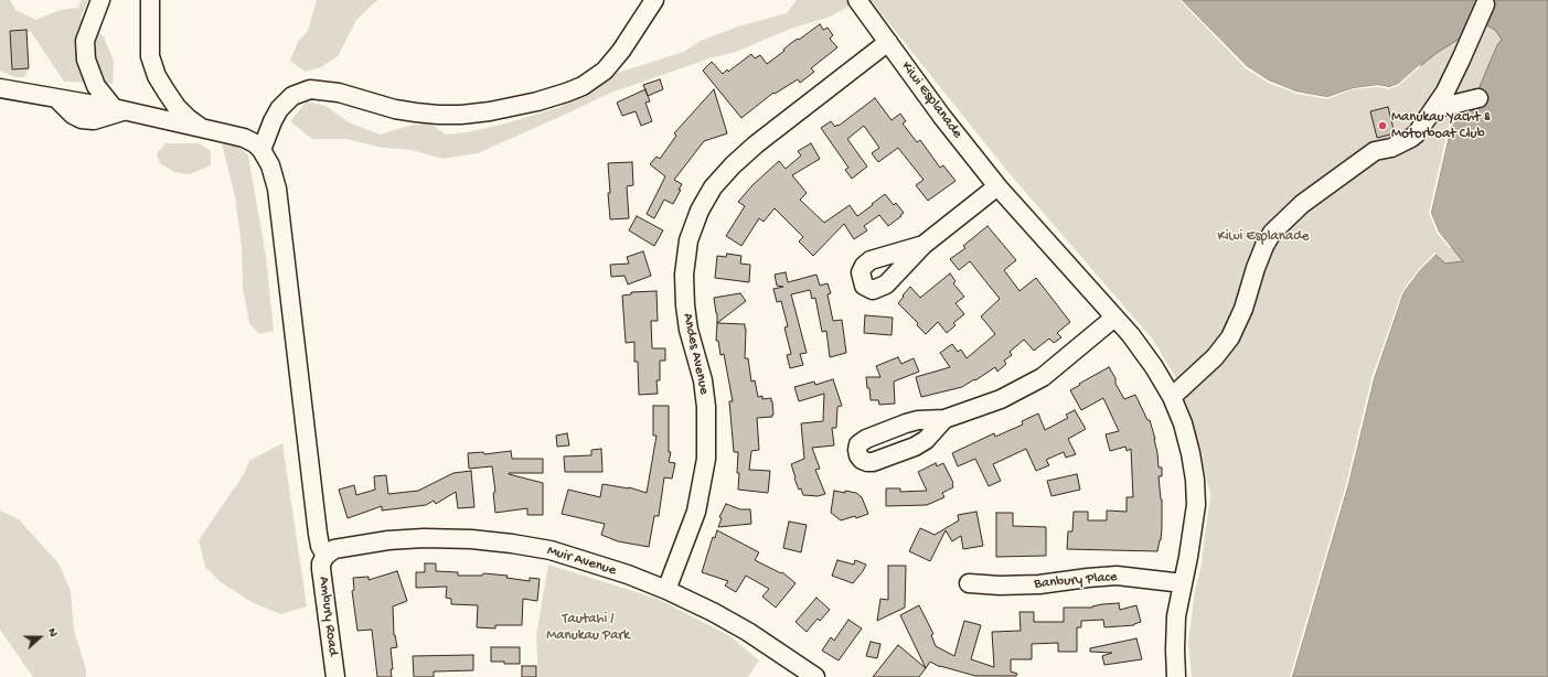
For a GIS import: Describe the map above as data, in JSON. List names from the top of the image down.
{
  "streets": {
    "street": [
      "Kiwi Esplanade",
      "Andes Avenue",
      "Muir Avenue",
      "Banbury Place",
      "Ambury Road"
    ]
  },
  "crossings": [
    ["Kiwi Esplanade", "Andes Avenue"],
    ["Kiwi Esplanade", "Banbury Place"],
    ["Andes Avenue", "Muir Avenue"],
    ["Muir Avenue", "Ambury Road"]
  ],
  "parks": ["Kiwi Esplanade", "Tautahi / Manukau Park"],
  "places": ["Manukau Yacht & Motorboat Club"],
  "north": "right"
}
